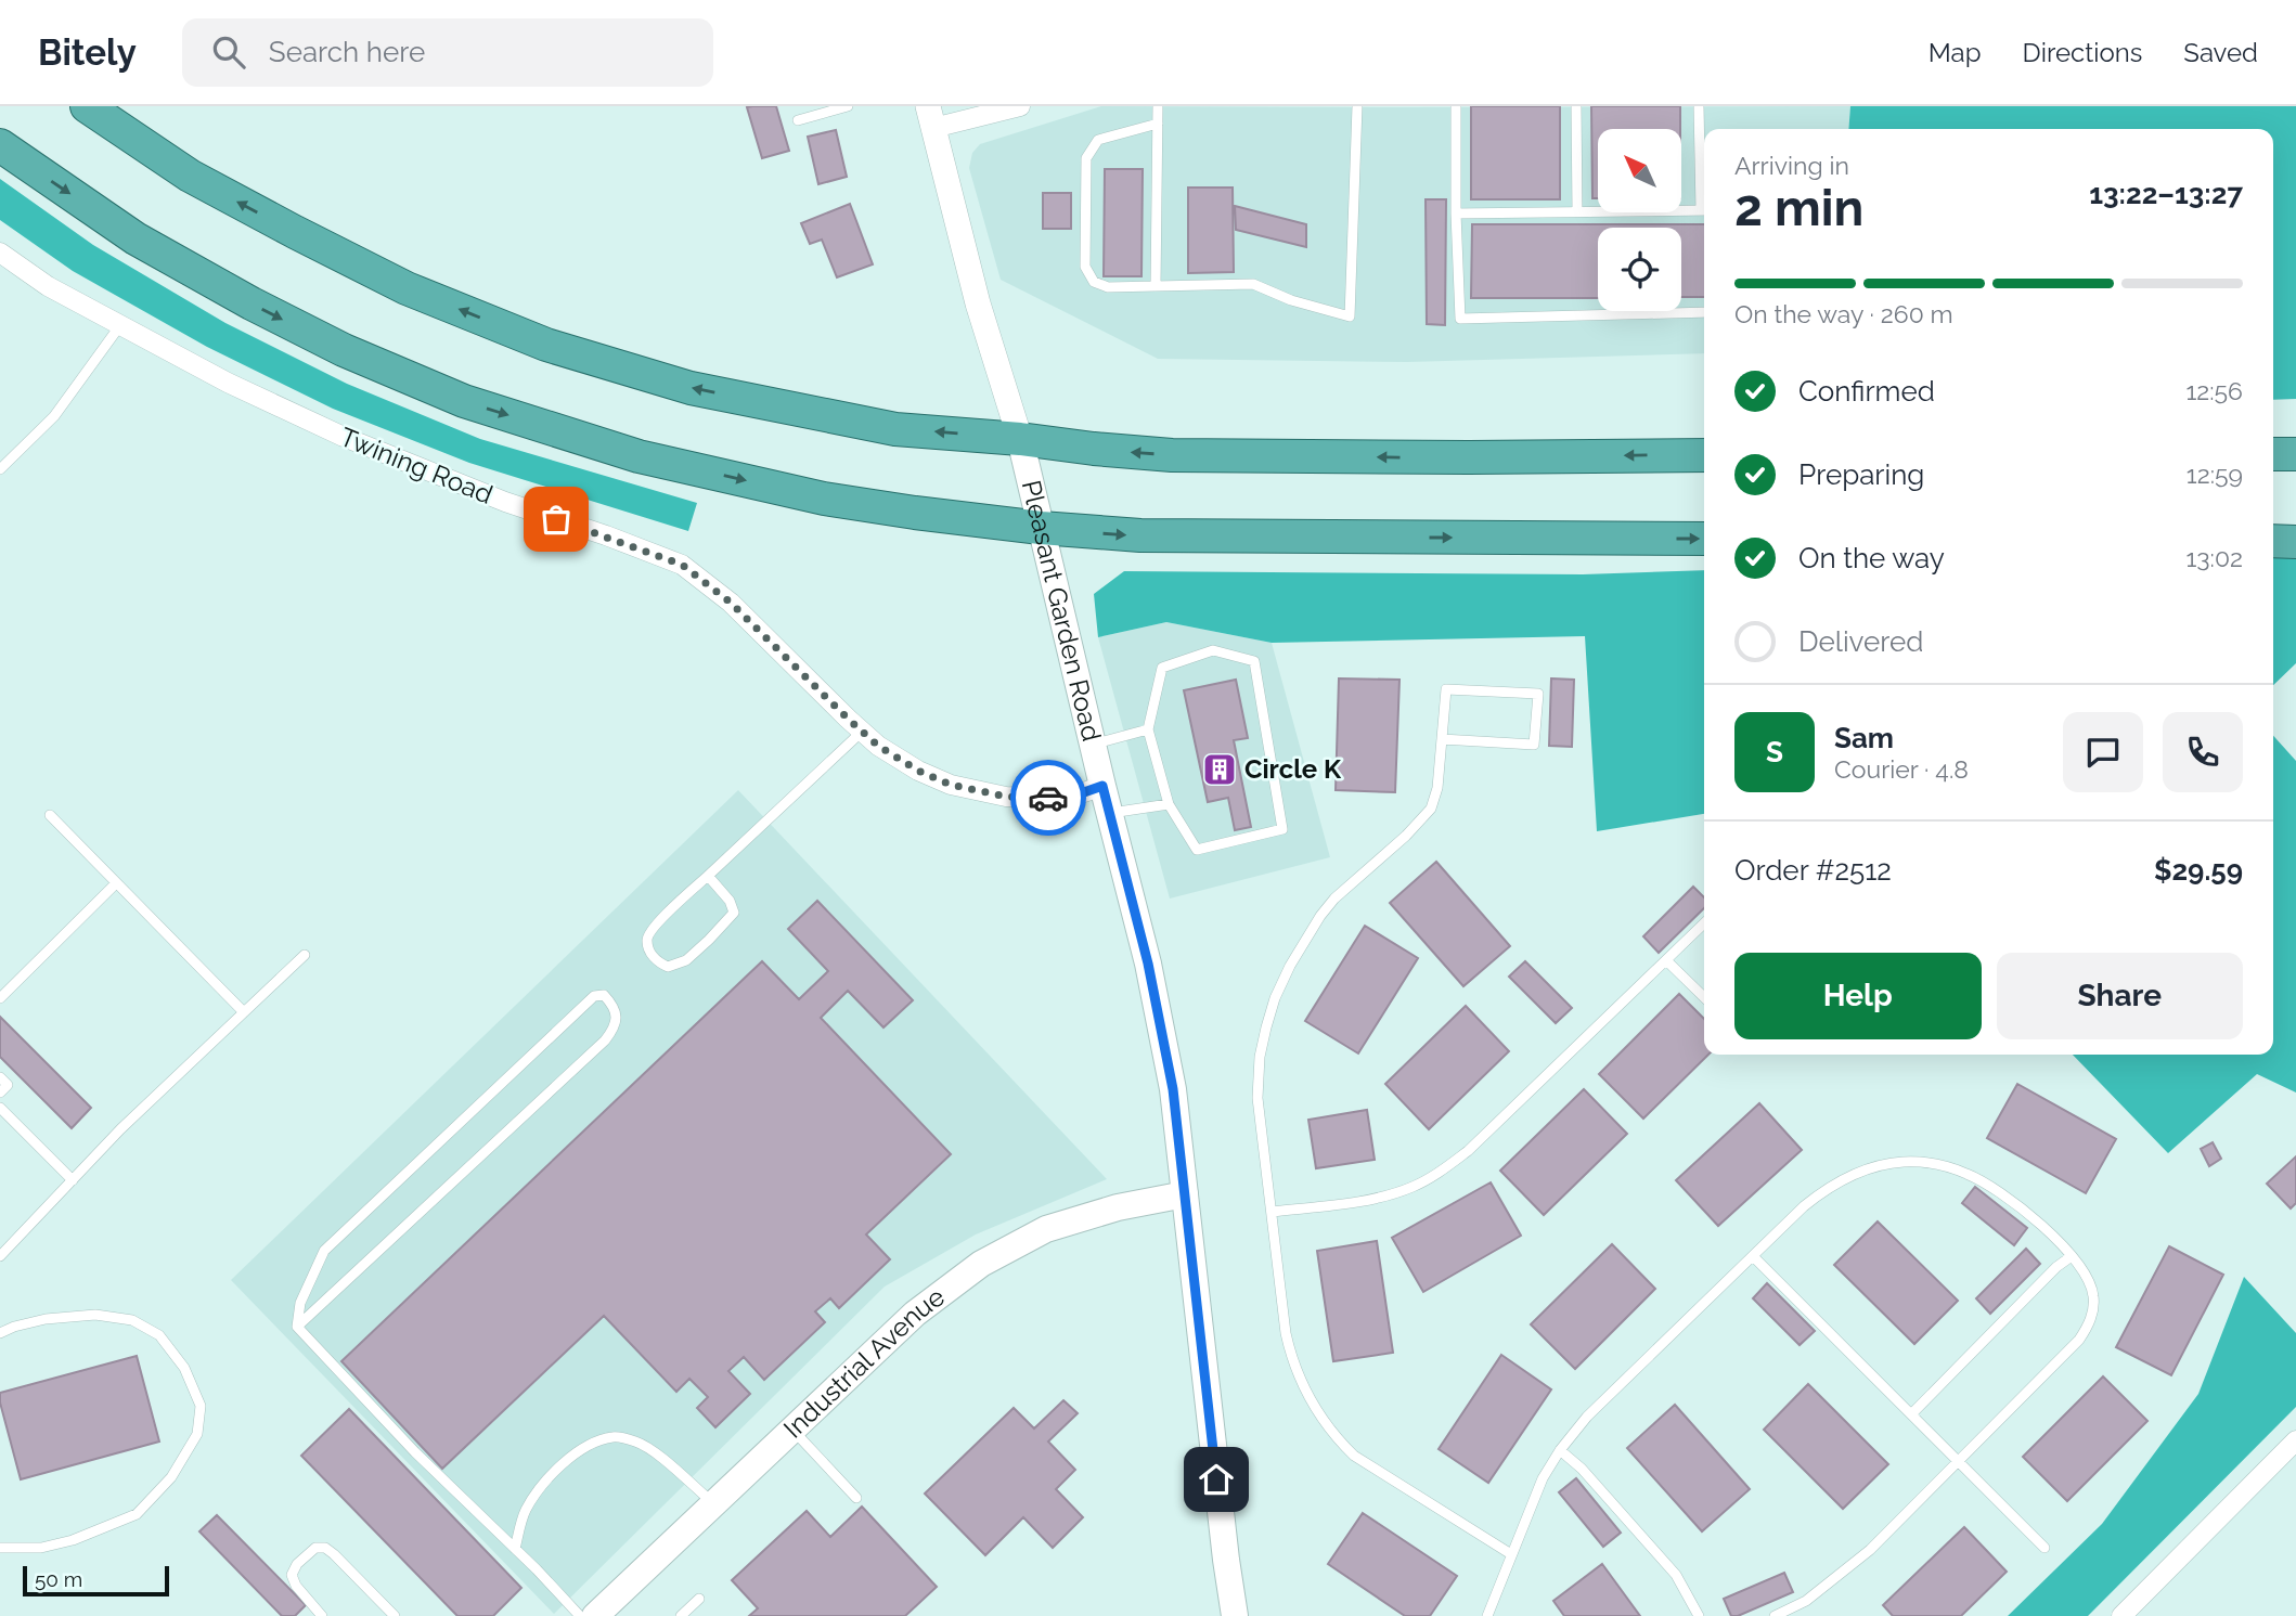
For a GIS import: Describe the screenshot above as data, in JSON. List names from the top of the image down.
{
  "streets": {
    "main road": ["Pleasant Garden Road", "Industrial Avenue"],
    "street": ["Twining Road"]
  },
  "crossings": [
    ["Twining Road", "Pleasant Garden Road"],
    ["Pleasant Garden Road", "Industrial Avenue"]
  ],
  "places": {
    "building": ["Circle K"]
  },
  "scale_bar": "50 m",
  "north": "top left",
  "page": {
    "header": "Bitely",
    "search": "Search here",
    "nav": ["Map", "Directions", "Saved"],
    "heading": ["2 min", "Arriving in", "13:22–13:27"],
    "panel": [
      "Sam",
      "Courier · 4.8",
      "Order #2512",
      "$29.59"
    ],
    "bar": "On the way · 260 m",
    "list": [
      ["Confirmed", "12:56"],
      ["Preparing", "12:59"],
      ["On the way", "13:02"],
      "Delivered"
    ],
    "round": "S",
    "buttons": ["Help", "Share"],
    "scale": "50 m"
  }
}
